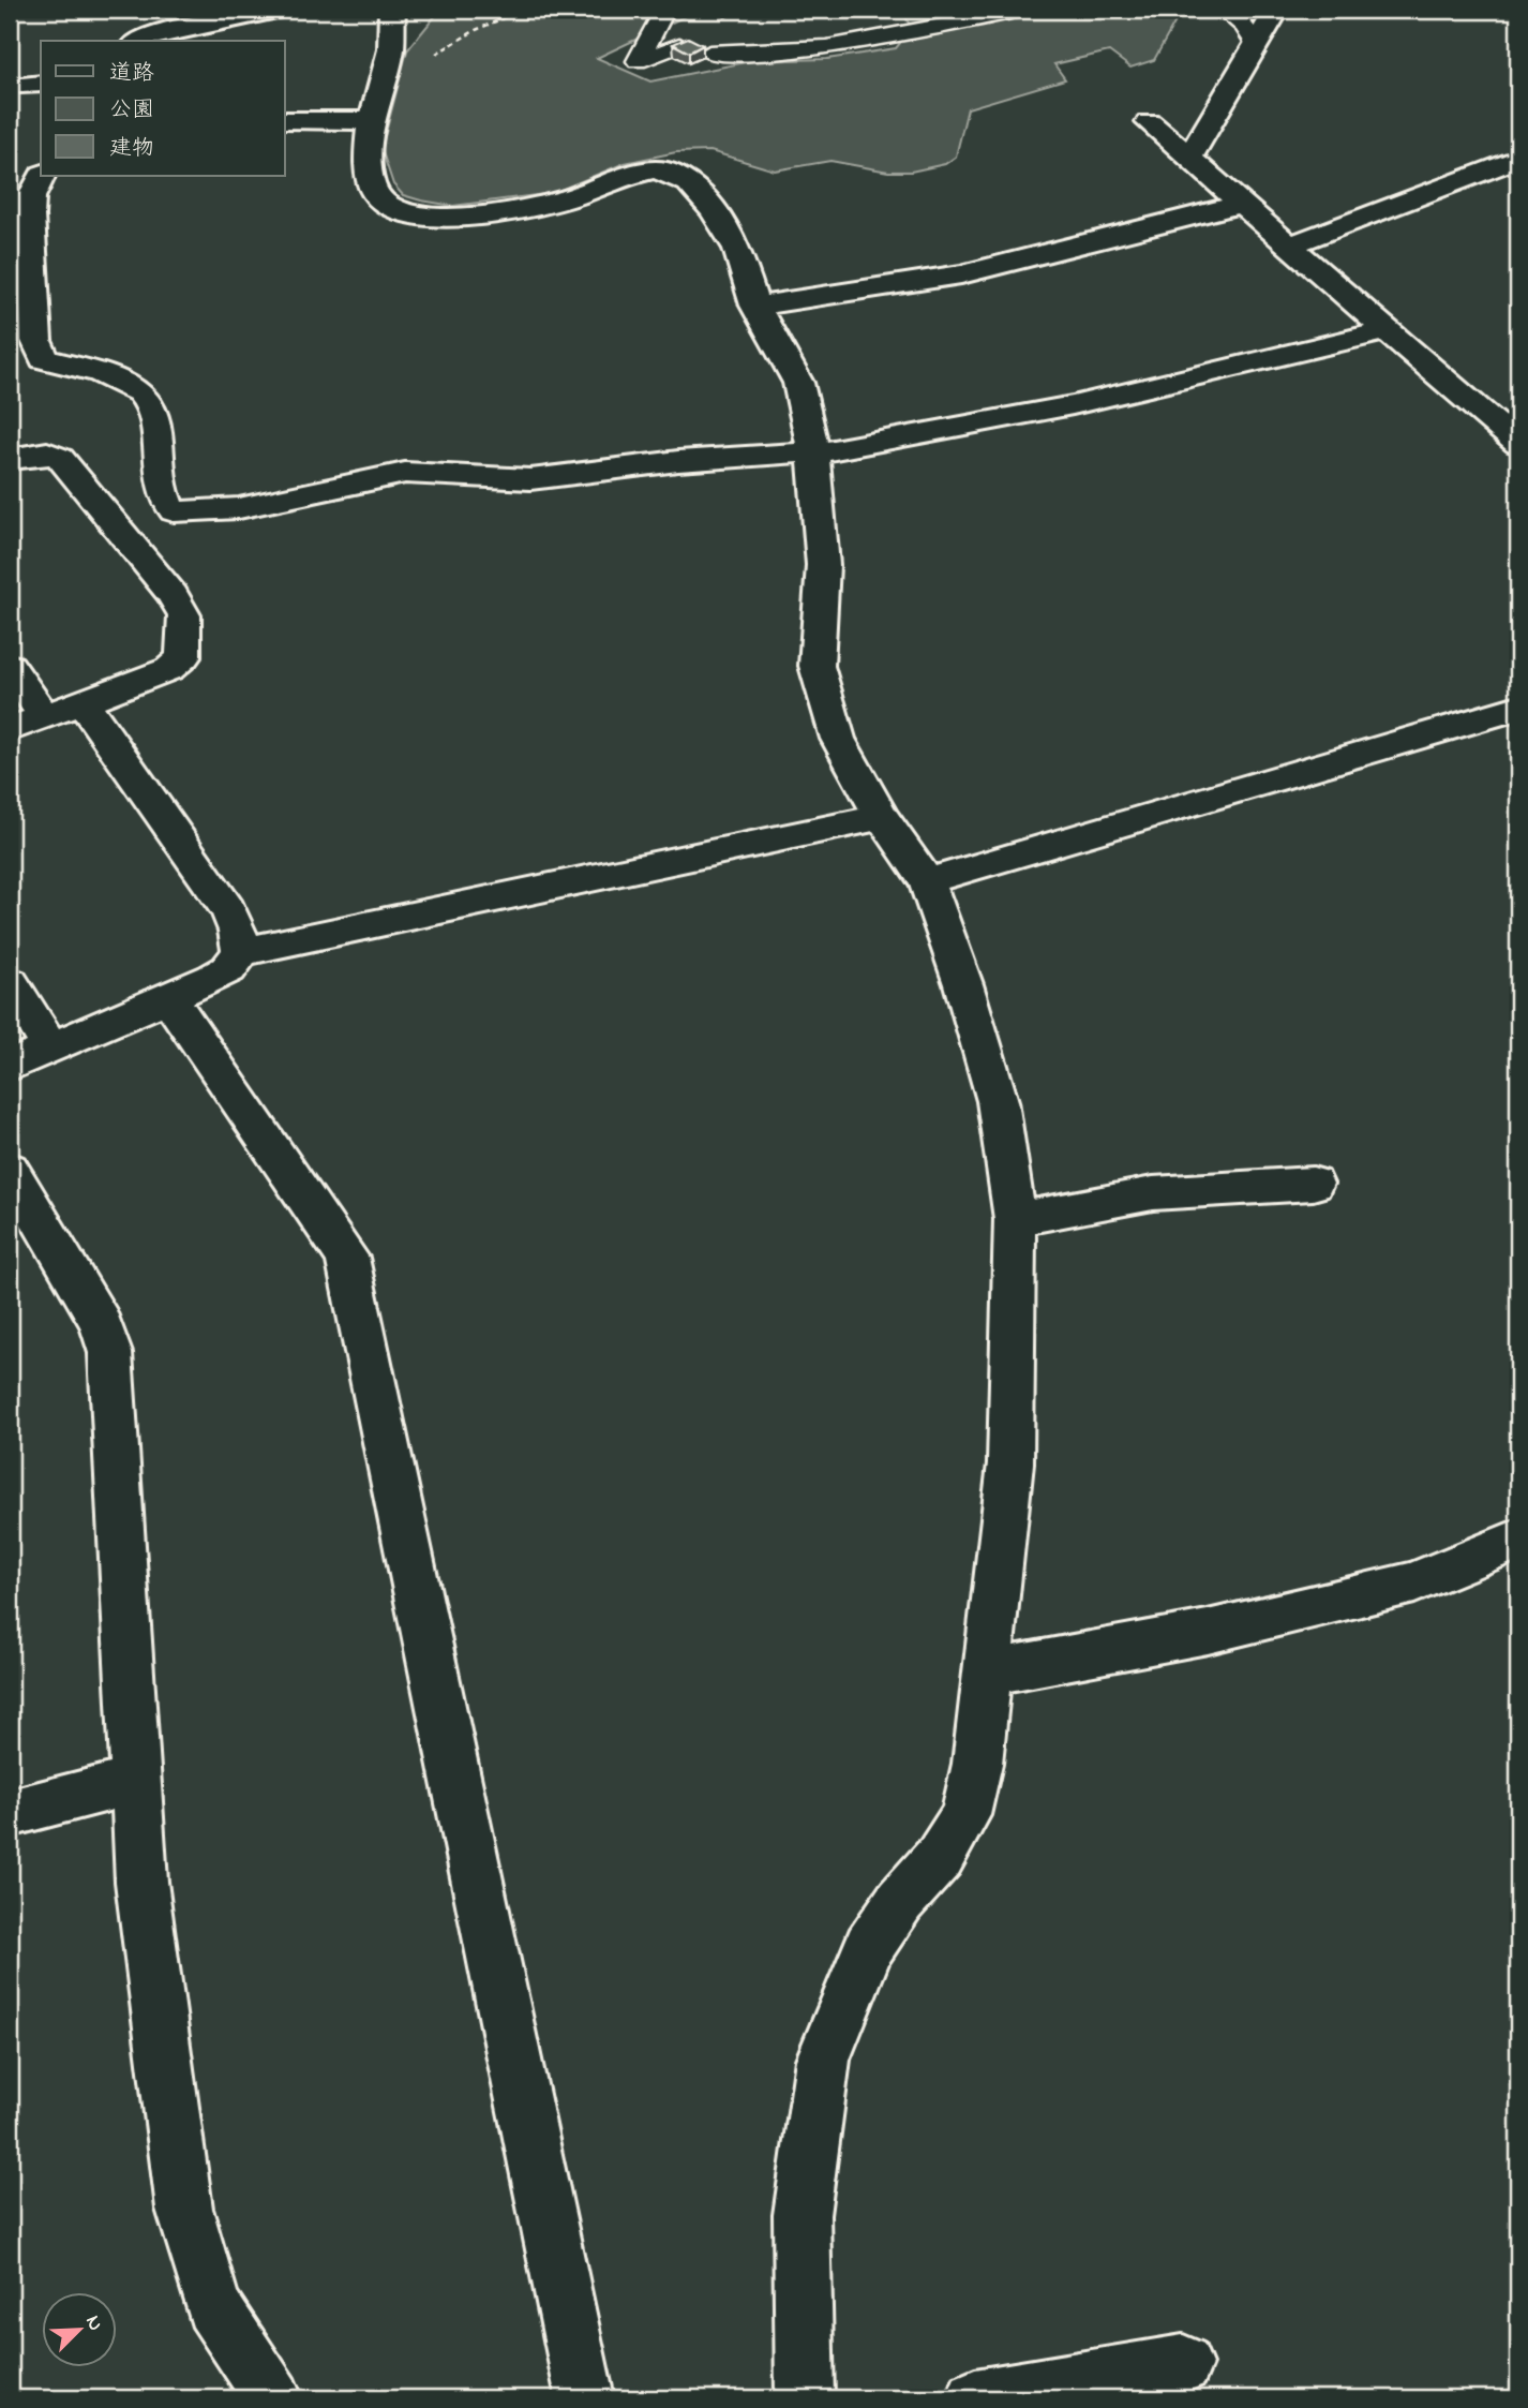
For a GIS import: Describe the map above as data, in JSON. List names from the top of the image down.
{
  "legend": ["道路", "公園", "建物"],
  "north": "top right"
}
